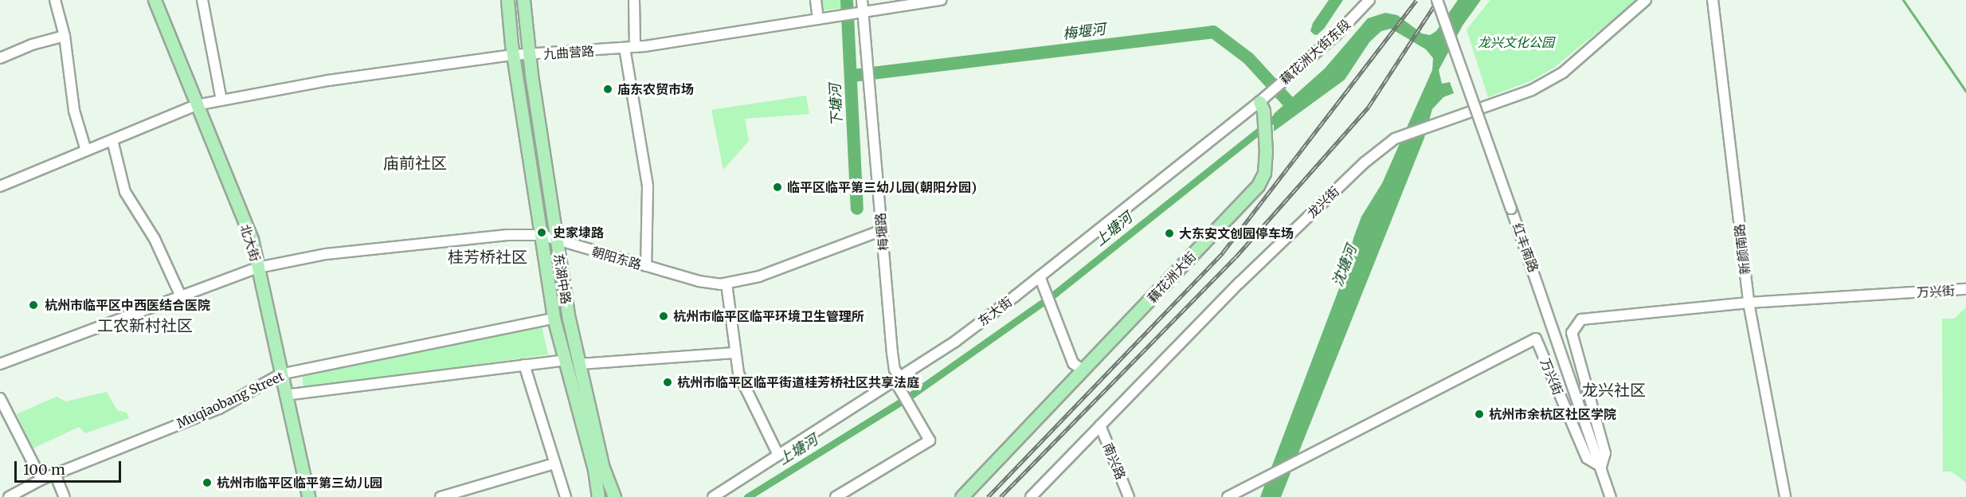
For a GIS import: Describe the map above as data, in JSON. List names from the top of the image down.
{
  "streets": {
    "main road": ["北大街", "藕花洲大街", "东湖中路"],
    "street": [
      "藕花洲大街东段",
      "九曲营路",
      "龙兴街",
      "梅堰路",
      "红丰南路",
      "新颜南路",
      "朝阳东路",
      "万兴街",
      "东大街",
      "Muqiaobang Street",
      "南兴路"
    ]
  },
  "crossings": [
    ["藕花洲大街东段", "藕花洲大街"],
    ["藕花洲大街东段", "东大街"],
    ["九曲营路", "梅堰路"],
    ["九曲营路", "北大街"],
    ["九曲营路", "东湖中路"],
    ["龙兴街", "南兴路"],
    ["梅堰路", "朝阳东路"],
    ["梅堰路", "东大街"],
    ["北大街", "朝阳东路"],
    ["北大街", "Muqiaobang Street"],
    ["红丰南路", "万兴街"],
    ["新颜南路", "万兴街"],
    ["朝阳东路", "东湖中路"],
    ["藕花洲大街", "东大街"]
  ],
  "districts": [
    "庙前社区",
    "桂芳桥社区",
    "工农新村社区",
    "龙兴社区"
  ],
  "water": [
    "梅堰河",
    "下塘河",
    "上塘河",
    "沈塘河"
  ],
  "parks": ["龙兴文化公园"],
  "places": [
    "庙东农贸市场",
    "临平区临平第三幼儿园(朝阳分园)",
    "史家埭路",
    "大东安文创园停车场",
    "杭州市临平区中西医结合医院",
    "杭州市临平区临平环境卫生管理所",
    "杭州市临平区临平街道桂芳桥社区共享法庭",
    "杭州市余杭区社区学院",
    "杭州市临平区临平第三幼儿园"
  ],
  "scale_bar": "100 m"
}
